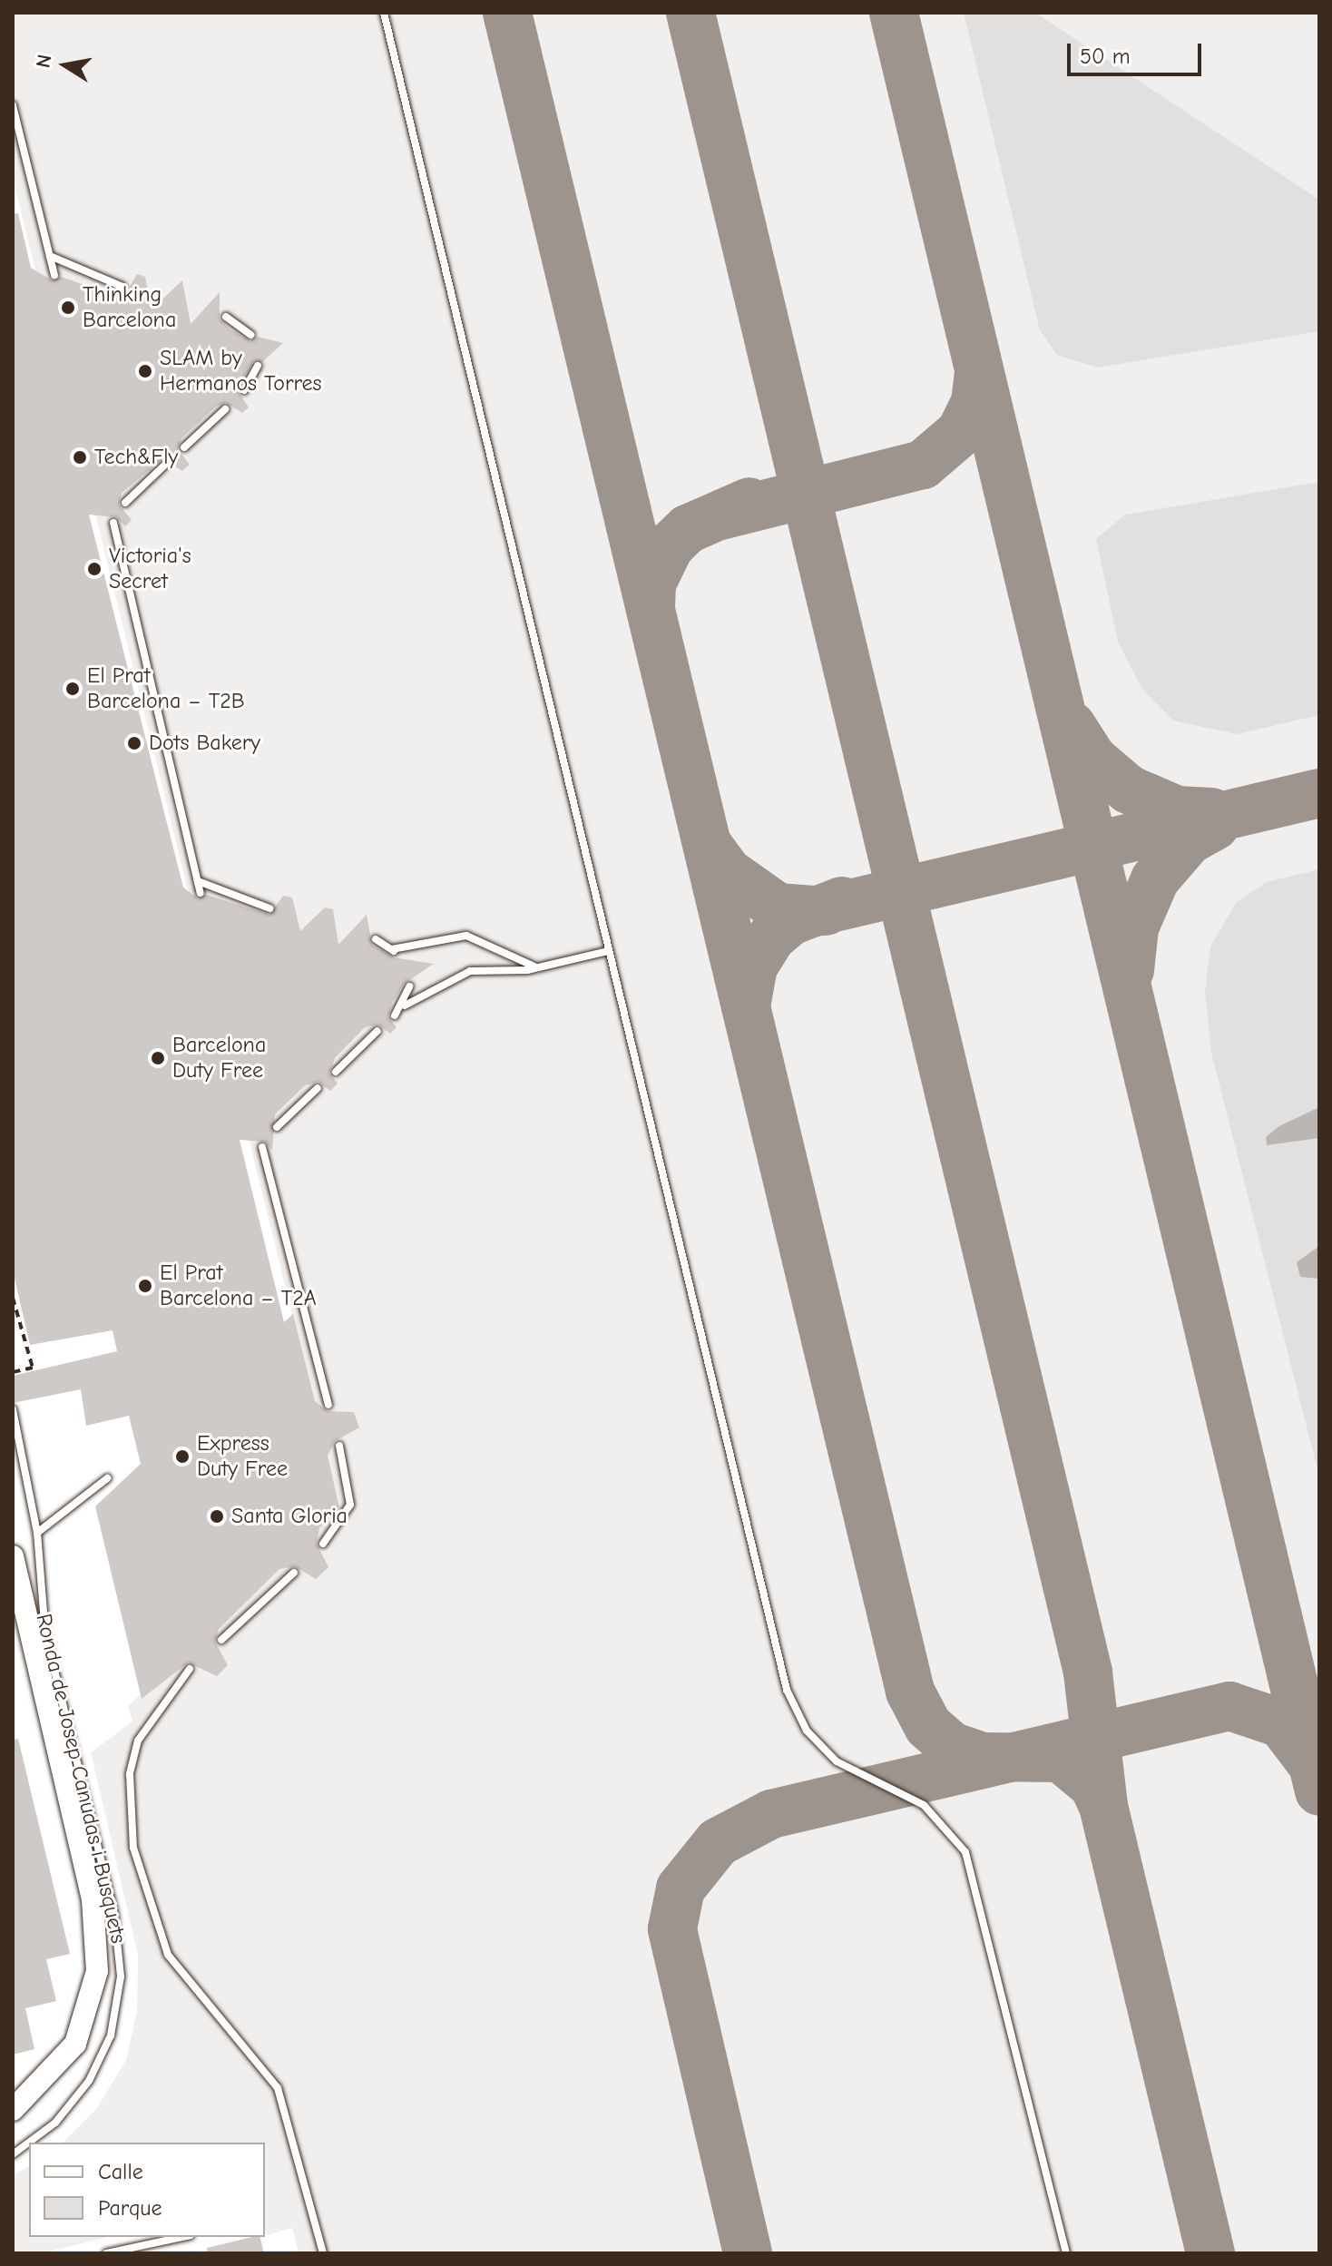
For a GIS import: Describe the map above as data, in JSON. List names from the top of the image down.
{
  "streets": {
    "main road": ["Ronda de Josep Canudas i Busquets"]
  },
  "places": [
    "Thinking Barcelona",
    "SLAM by Hermanos Torres",
    "Tech&Fly",
    "Victoria's Secret",
    "El Prat Barcelona – T2B",
    "Dots Bakery",
    "Barcelona Duty Free",
    "El Prat Barcelona – T2A",
    "Express Duty Free",
    "Santa Gloria"
  ],
  "legend": ["Calle", "Parque"],
  "scale_bar": "50 m",
  "north": "left"
}
